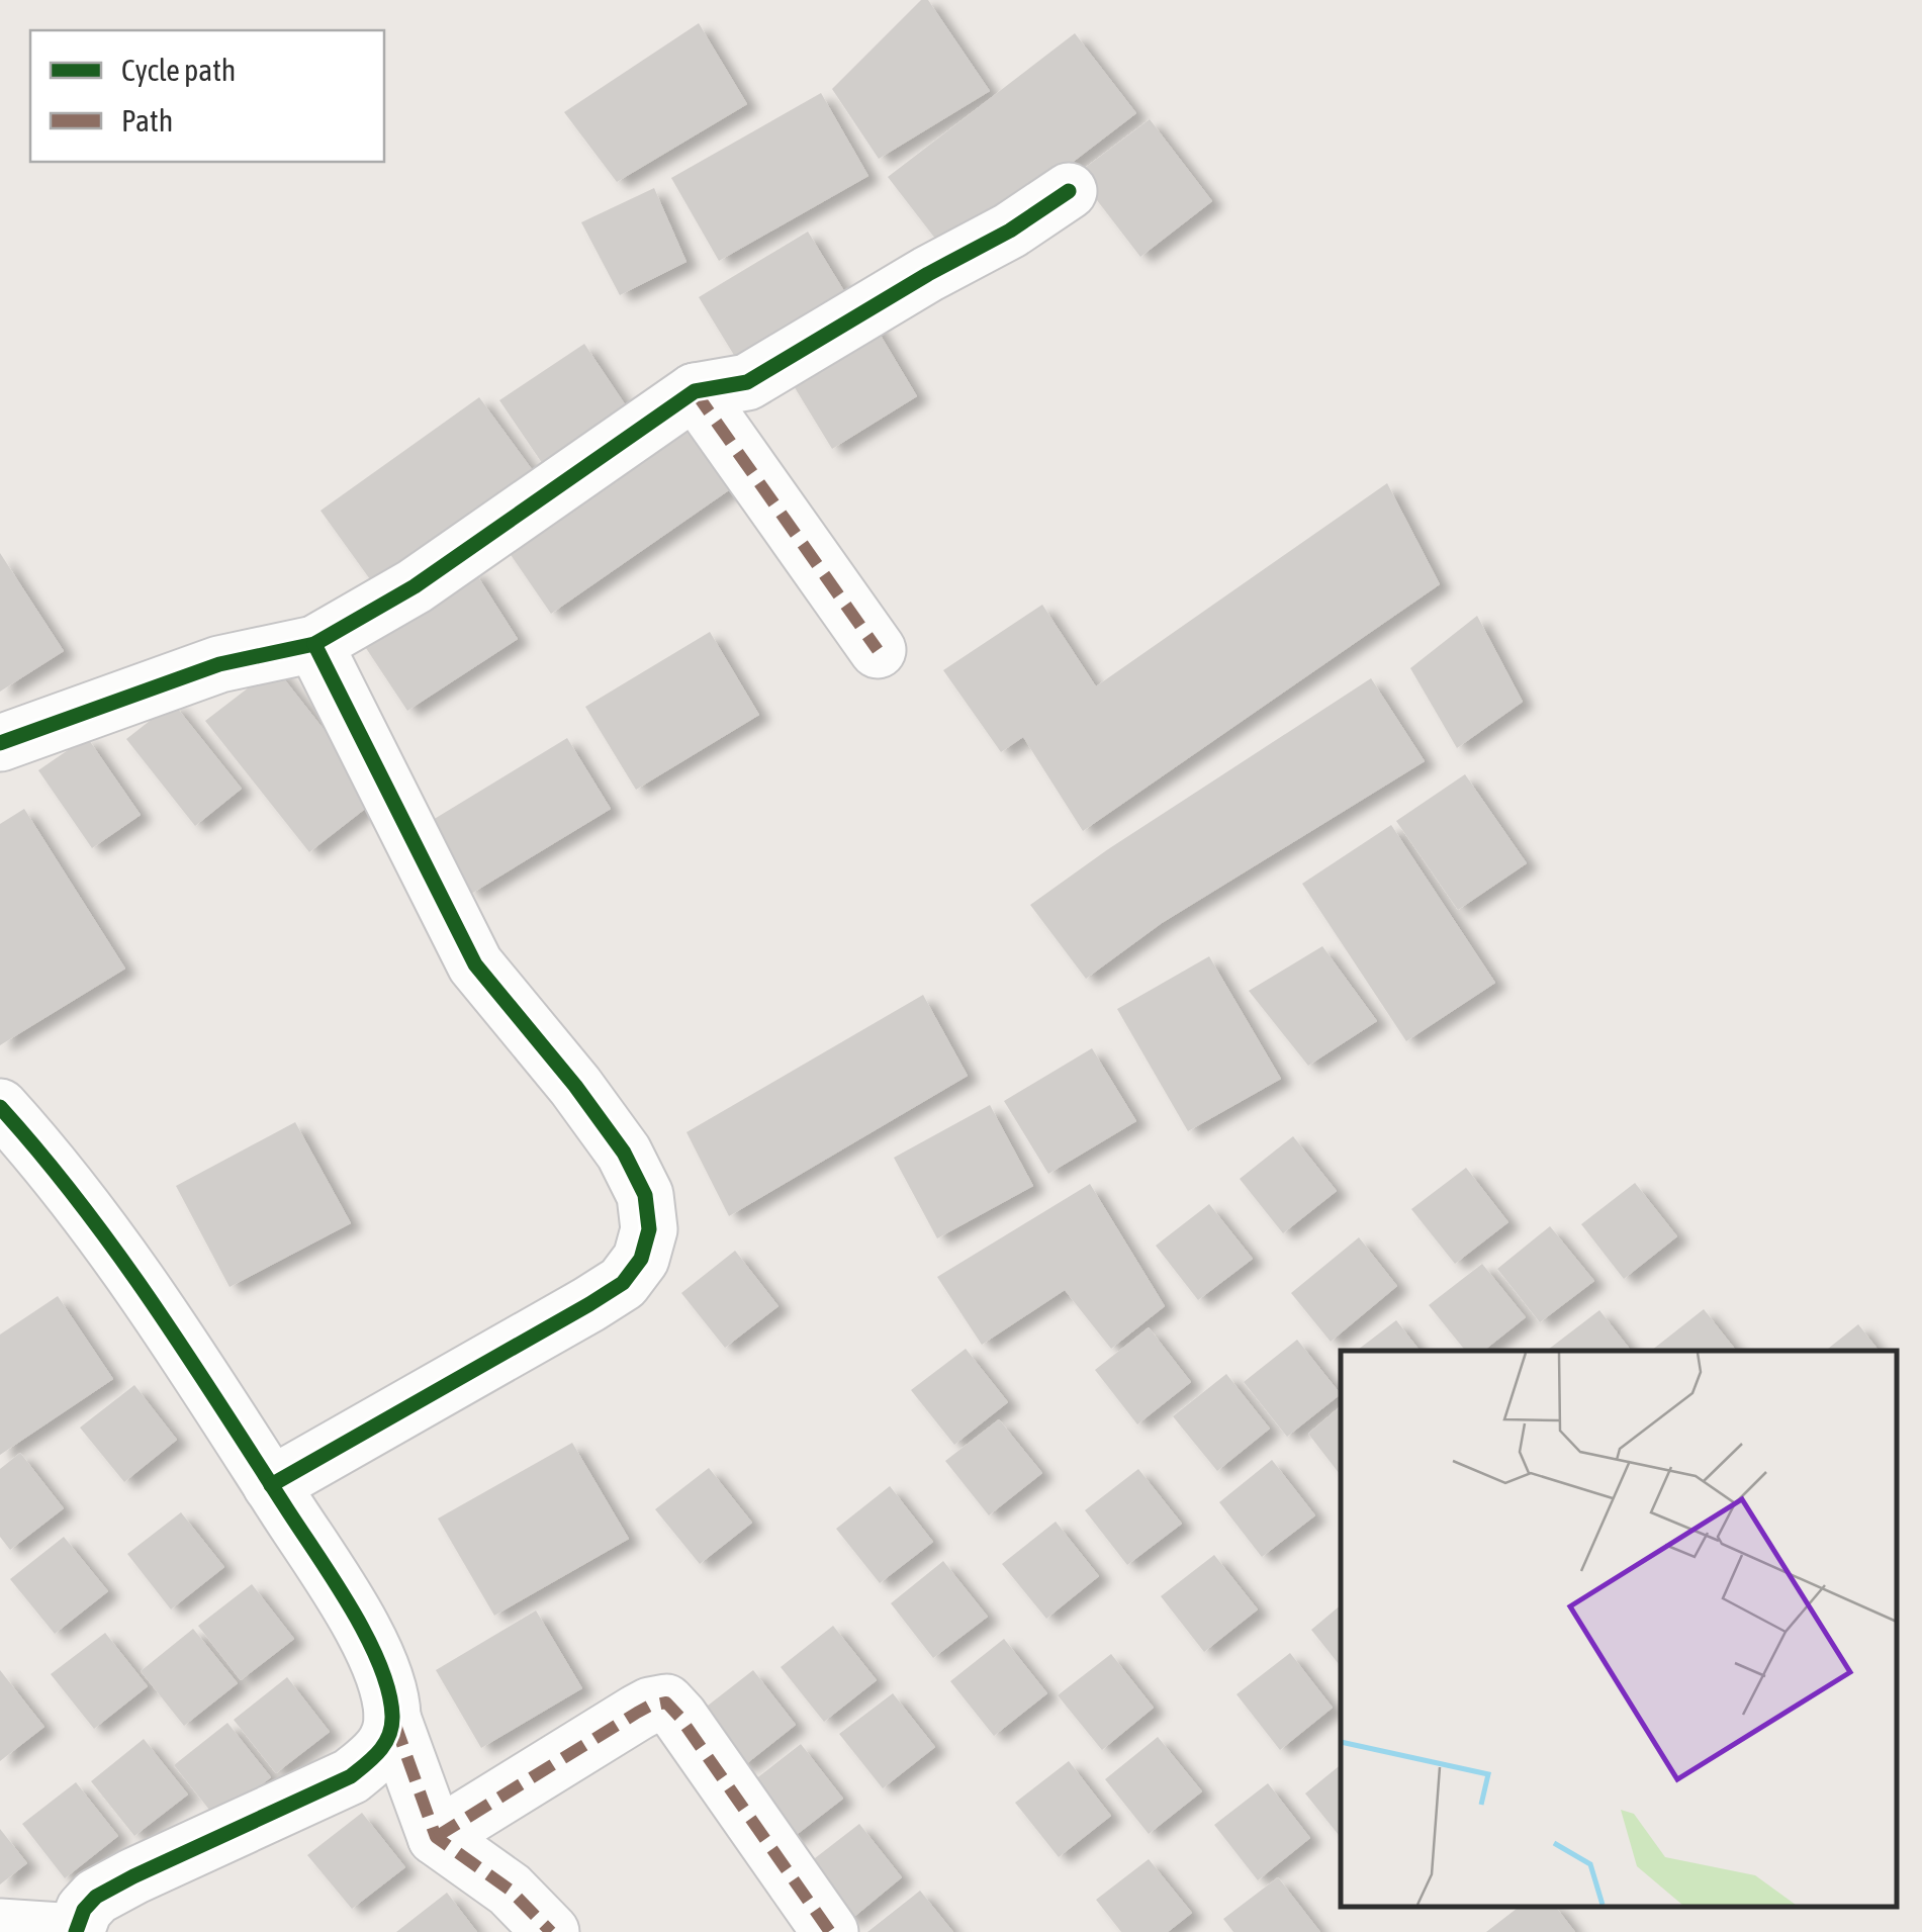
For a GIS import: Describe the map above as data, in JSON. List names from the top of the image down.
{
  "legend": ["Cycle path", "Path"]
}
